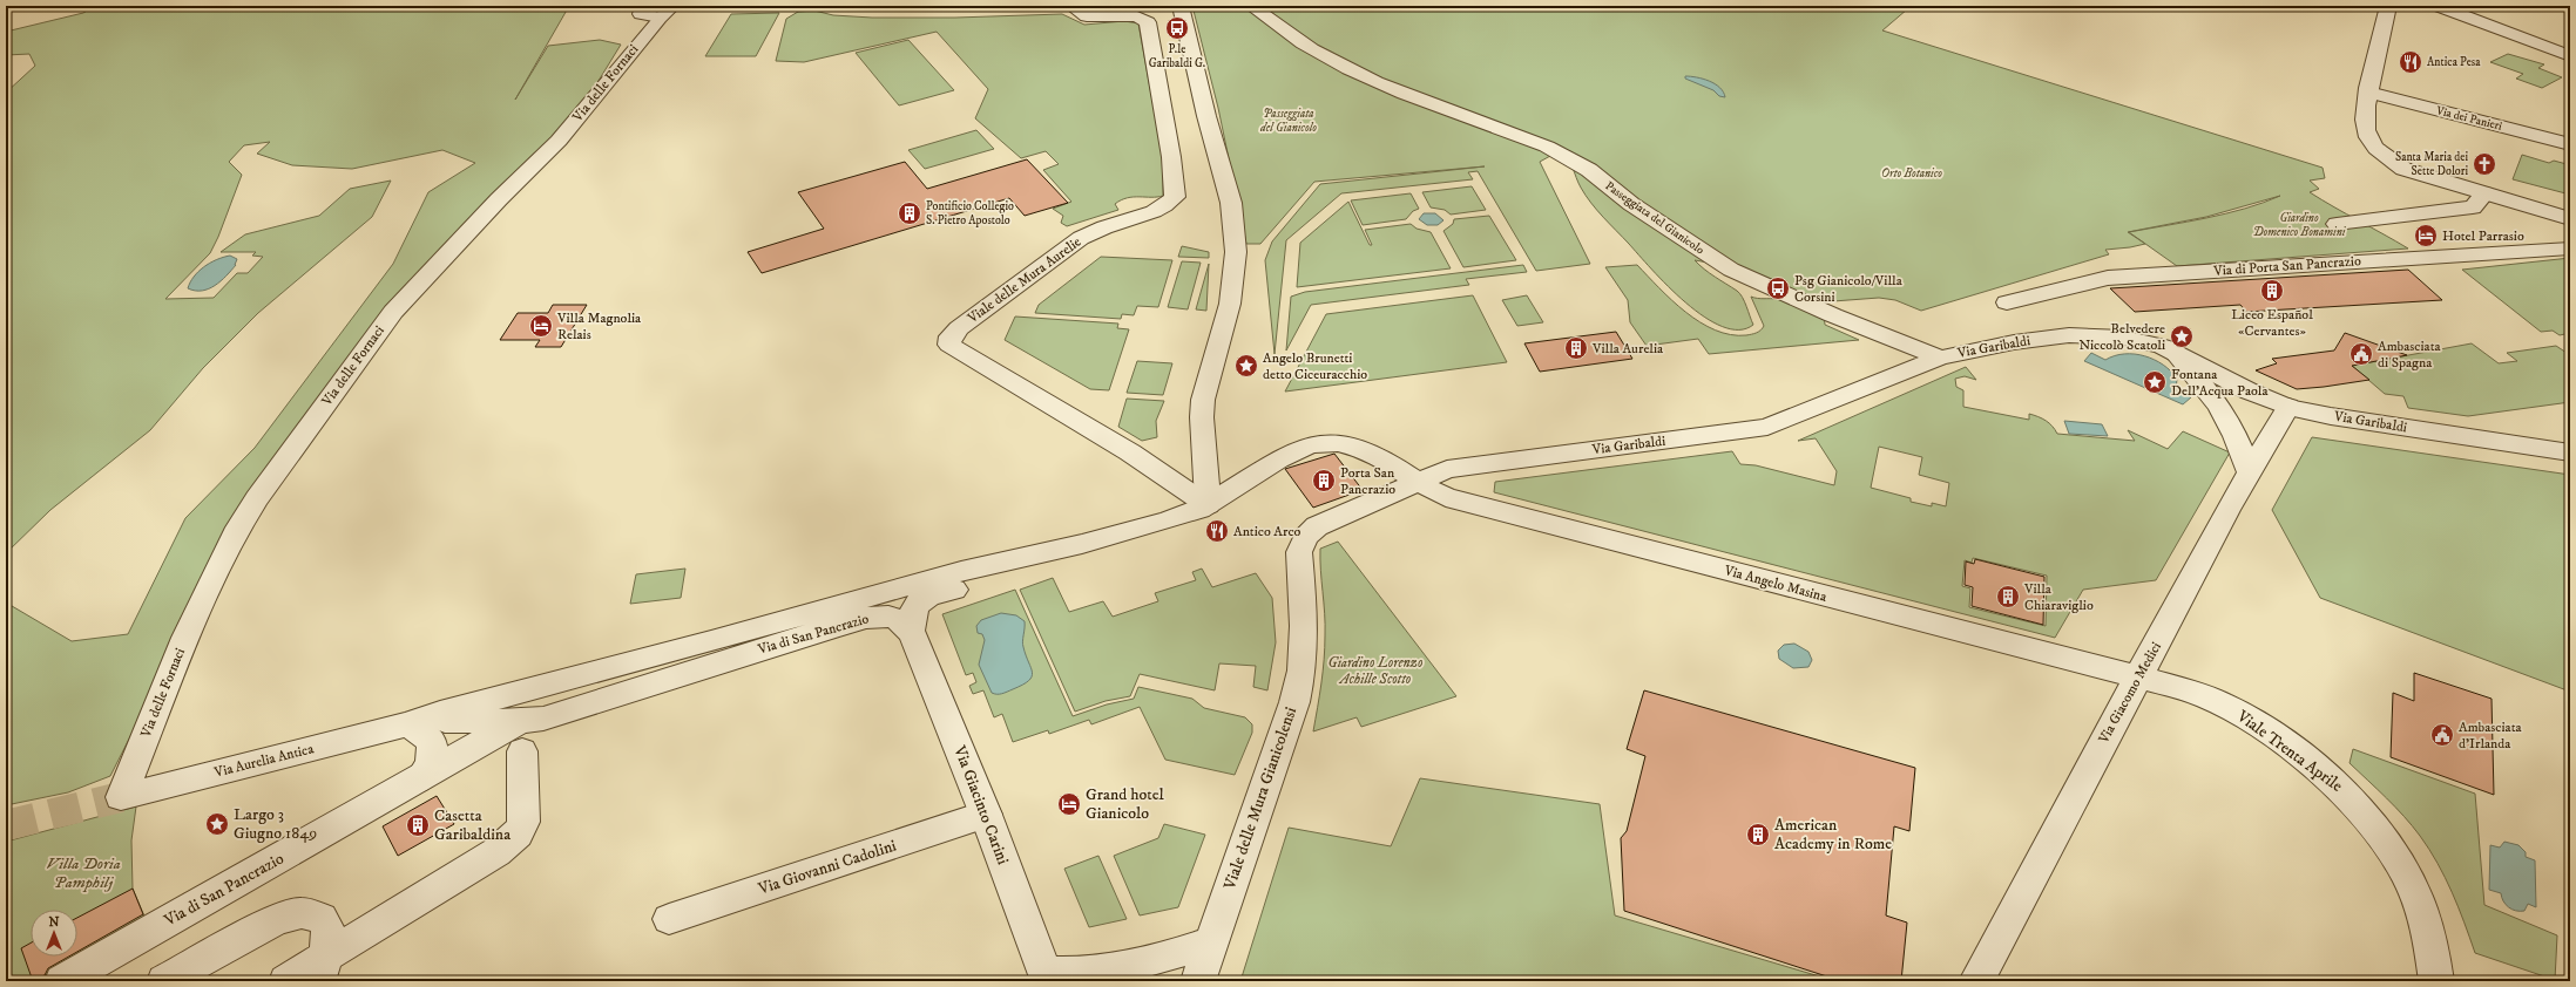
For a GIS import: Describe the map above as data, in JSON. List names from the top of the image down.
{
  "streets": {
    "street": [
      "Via delle Fornaci",
      "Via dei Panieri",
      "Passeggiata del Gianicolo",
      "Via di Porta San Pancrazio",
      "Viale delle Mura Aurelie",
      "Via Garibaldi",
      "Via Angelo Masina",
      "Via di San Pancrazio",
      "Via Giacomo Medici",
      "Viale Trenta Aprile",
      "Via Aurelia Antica",
      "Viale delle Mura Gianicolensi",
      "Via Giacinto Carini",
      "Via Giovanni Cadolini"
    ]
  },
  "crossings": [
    ["Via delle Fornaci", "Via Aurelia Antica"],
    ["Passeggiata del Gianicolo", "Via Garibaldi"],
    ["Viale delle Mura Aurelie", "Via di San Pancrazio"],
    ["Via Garibaldi", "Via Angelo Masina"],
    ["Via Garibaldi", "Via Giacomo Medici"],
    ["Via Garibaldi", "Viale delle Mura Gianicolensi"],
    ["Via Angelo Masina", "Via di San Pancrazio"],
    ["Via Angelo Masina", "Via Giacomo Medici"],
    ["Via Angelo Masina", "Viale Trenta Aprile"],
    ["Via di San Pancrazio", "Via Aurelia Antica"],
    ["Via di San Pancrazio", "Via Giacinto Carini"],
    ["Via Giacomo Medici", "Viale Trenta Aprile"],
    ["Via Giacinto Carini", "Via Giovanni Cadolini"]
  ],
  "parks": [
    "Passeggiata del Gianicolo",
    "Orto Botanico",
    "Giardino Domenico Bonamini",
    "Giardino Lorenzo Achille Scotto",
    "Villa Doria Pamphilj"
  ],
  "places": {
    "bus stop": ["P.le Garibaldi G.", "Psg Gianicolo/Villa Corsini"],
    "restaurant": ["Antica Pesa", "Antico Arco"],
    "church": ["Santa Maria dei Sette Dolori"],
    "building": [
      "Pontificio Collegio S. Pietro Apostolo",
      "Liceo Español «Cervantes»",
      "Villa Aurelia",
      "Porta San Pancrazio",
      "Villa Chiaraviglio",
      "Casetta Garibaldina",
      "American Academy in Rome"
    ],
    "hotel": ["Hotel Parrasio", "Villa Magnolia Relais", "Grand hotel Gianicolo"],
    "place": [
      "Belvedere Niccolò Scatoli",
      "Angelo Brunetti detto Ciceuracchio",
      "Fontana Dell'Acqua Paola",
      "Largo 3 Giugno 1849"
    ],
    "public building": ["Ambasciata di Spagna", "Ambasciata d'Irlanda"]
  },
  "north": "top"
}
